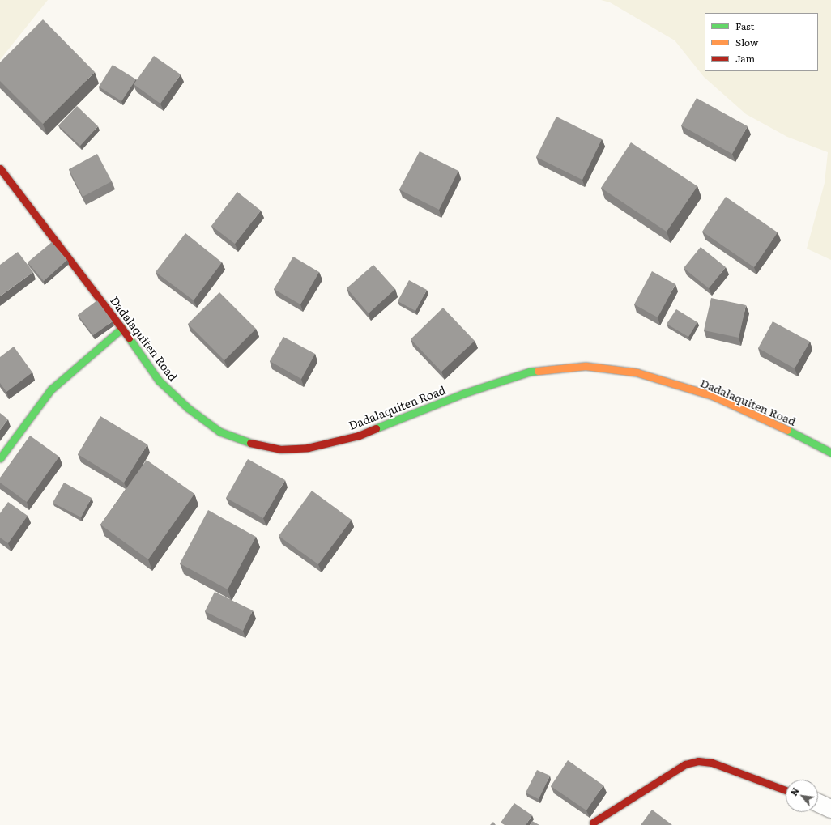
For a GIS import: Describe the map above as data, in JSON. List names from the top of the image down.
{
  "streets": {
    "street": ["Dadalaquiten Road"]
  },
  "legend": ["Fast", "Slow", "Jam"],
  "north": "top left"
}
